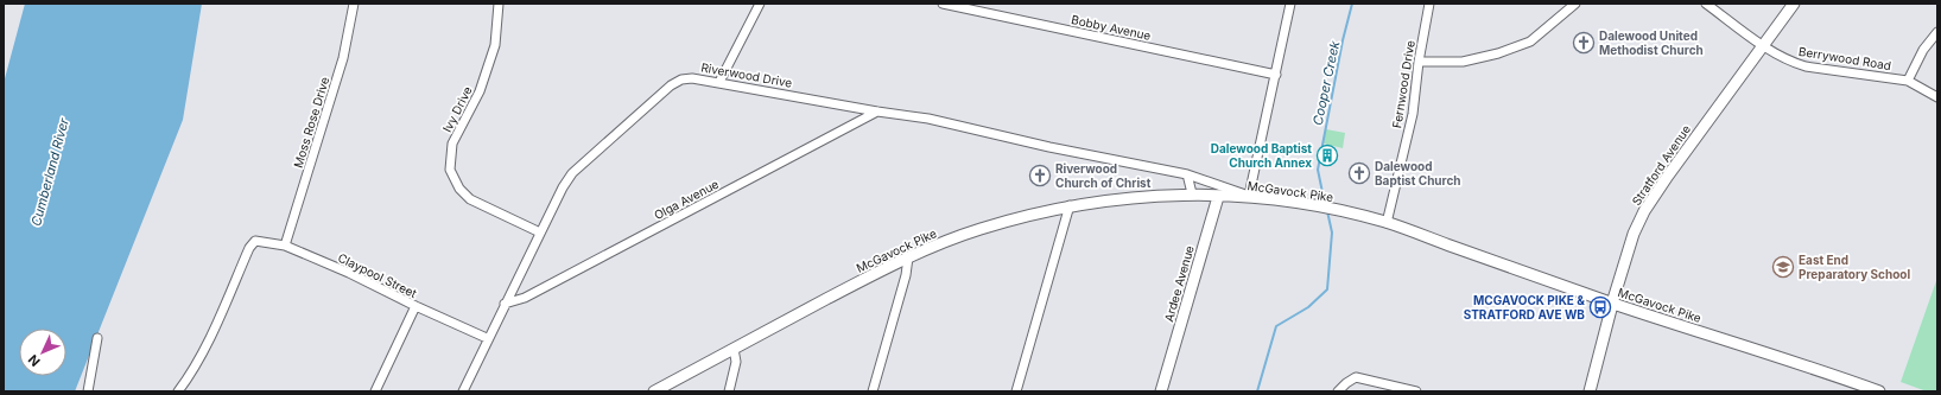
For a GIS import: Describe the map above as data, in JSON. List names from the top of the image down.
{
  "streets": {
    "street": [
      "Bobby Avenue",
      "Berrywood Road",
      "Riverwood Drive",
      "Fernwood Drive",
      "Ivy Drive",
      "Moss Rose Drive",
      "Stratford Avenue",
      "McGavock Pike",
      "Olga Avenue",
      "Claypool Street",
      "Ardee Avenue"
    ]
  },
  "crossings": [
    ["Berrywood Road", "Stratford Avenue"],
    ["Riverwood Drive", "Ivy Drive"],
    ["Riverwood Drive", "McGavock Pike"],
    ["Riverwood Drive", "Olga Avenue"],
    ["Riverwood Drive", "Claypool Street"],
    ["Riverwood Drive", "Ardee Avenue"],
    ["Fernwood Drive", "McGavock Pike"],
    ["Moss Rose Drive", "Claypool Street"],
    ["Stratford Avenue", "McGavock Pike"],
    ["McGavock Pike", "Ardee Avenue"]
  ],
  "water": ["Cooper Creek", "Cumberland River"],
  "places": {
    "church": ["Dalewood United Methodist Church", "Dalewood Baptist Church", "Riverwood Church of Christ"],
    "building": ["Dalewood Baptist Church Annex"],
    "school or university": ["East End Preparatory School"],
    "bus stop": ["MCGAVOCK PIKE & STRATFORD AVE WB"]
  },
  "north": "bottom left"
}
